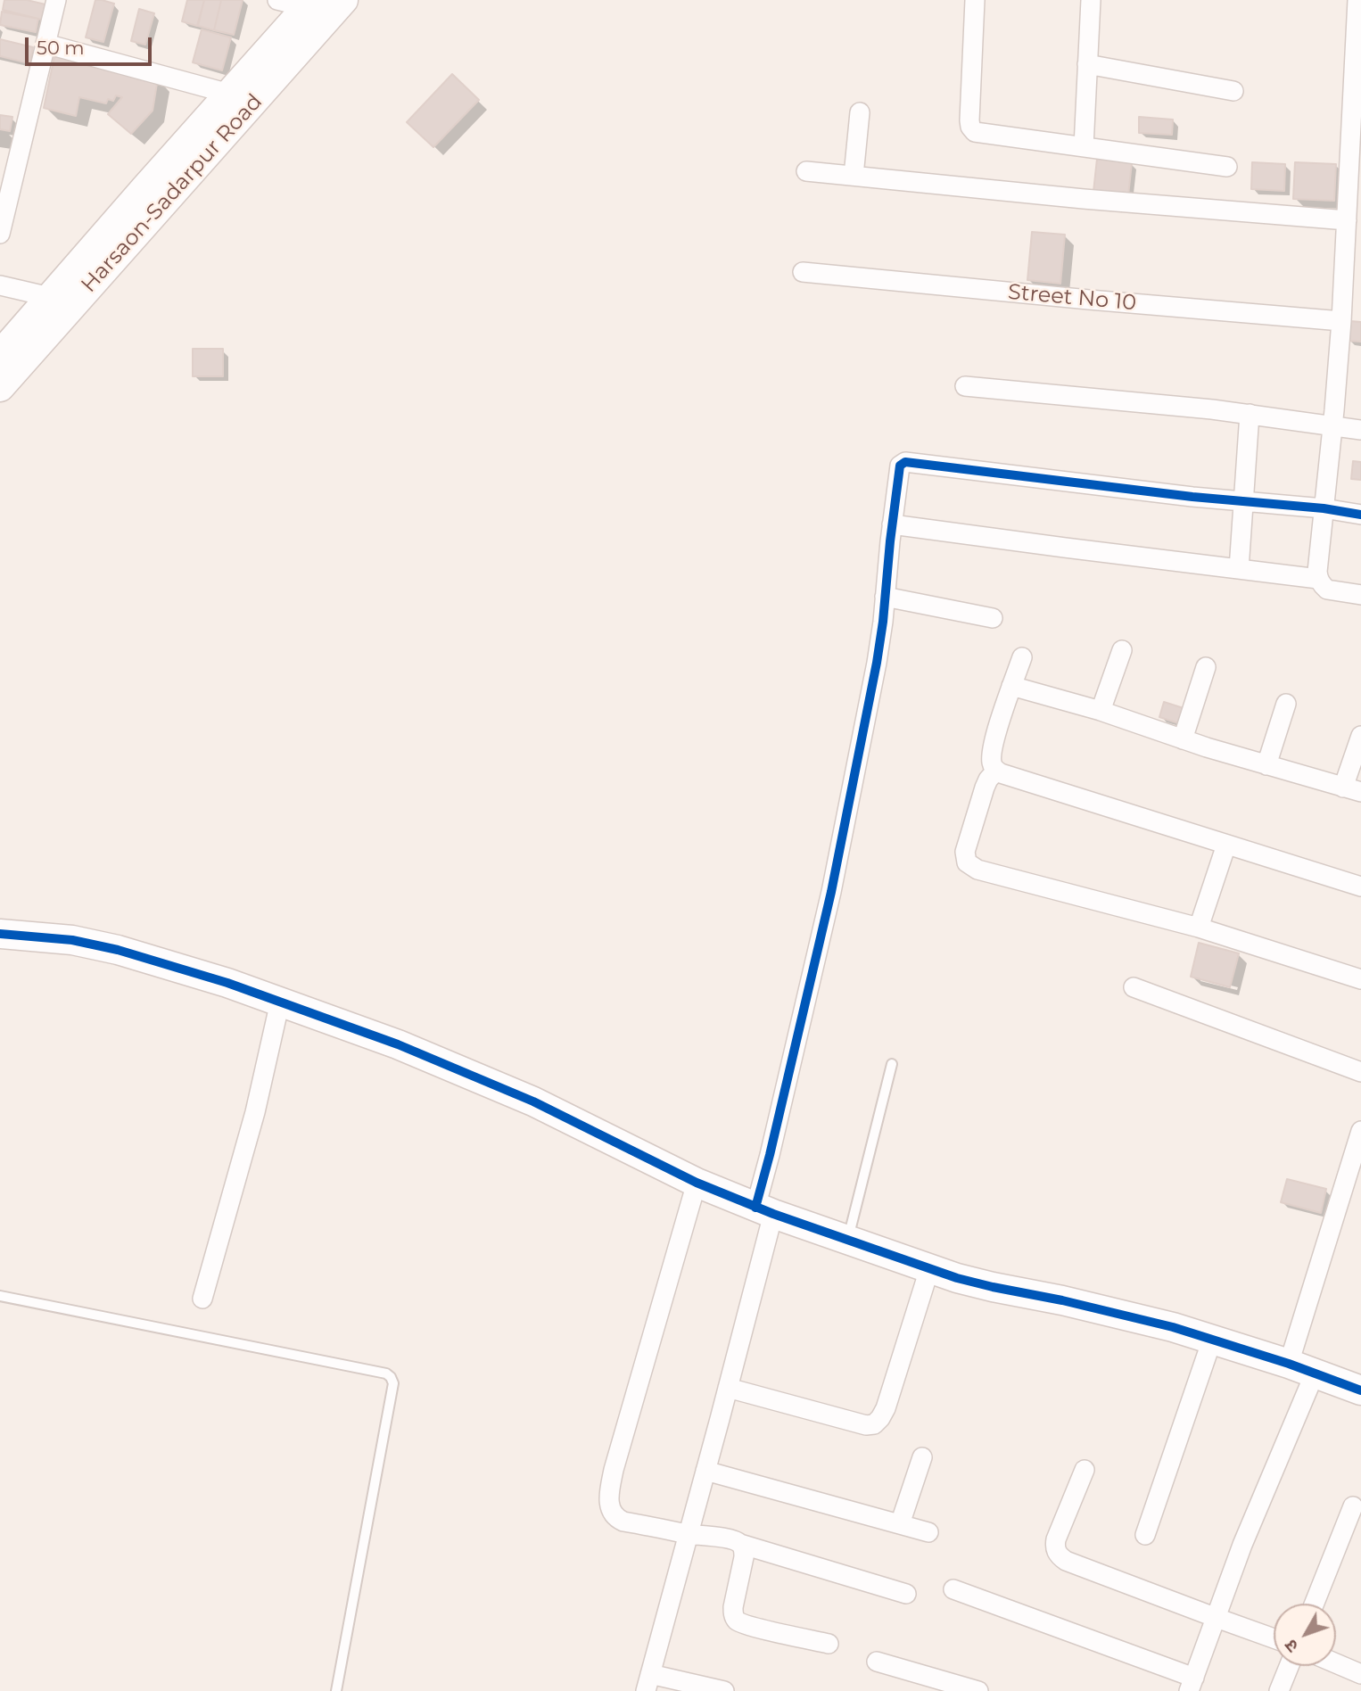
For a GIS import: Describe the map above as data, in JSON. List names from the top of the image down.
{
  "streets": {
    "street": ["Harsaon-Sadarpur Road", "Street No 10"]
  },
  "scale_bar": "50 m",
  "north": "bottom left"
}
